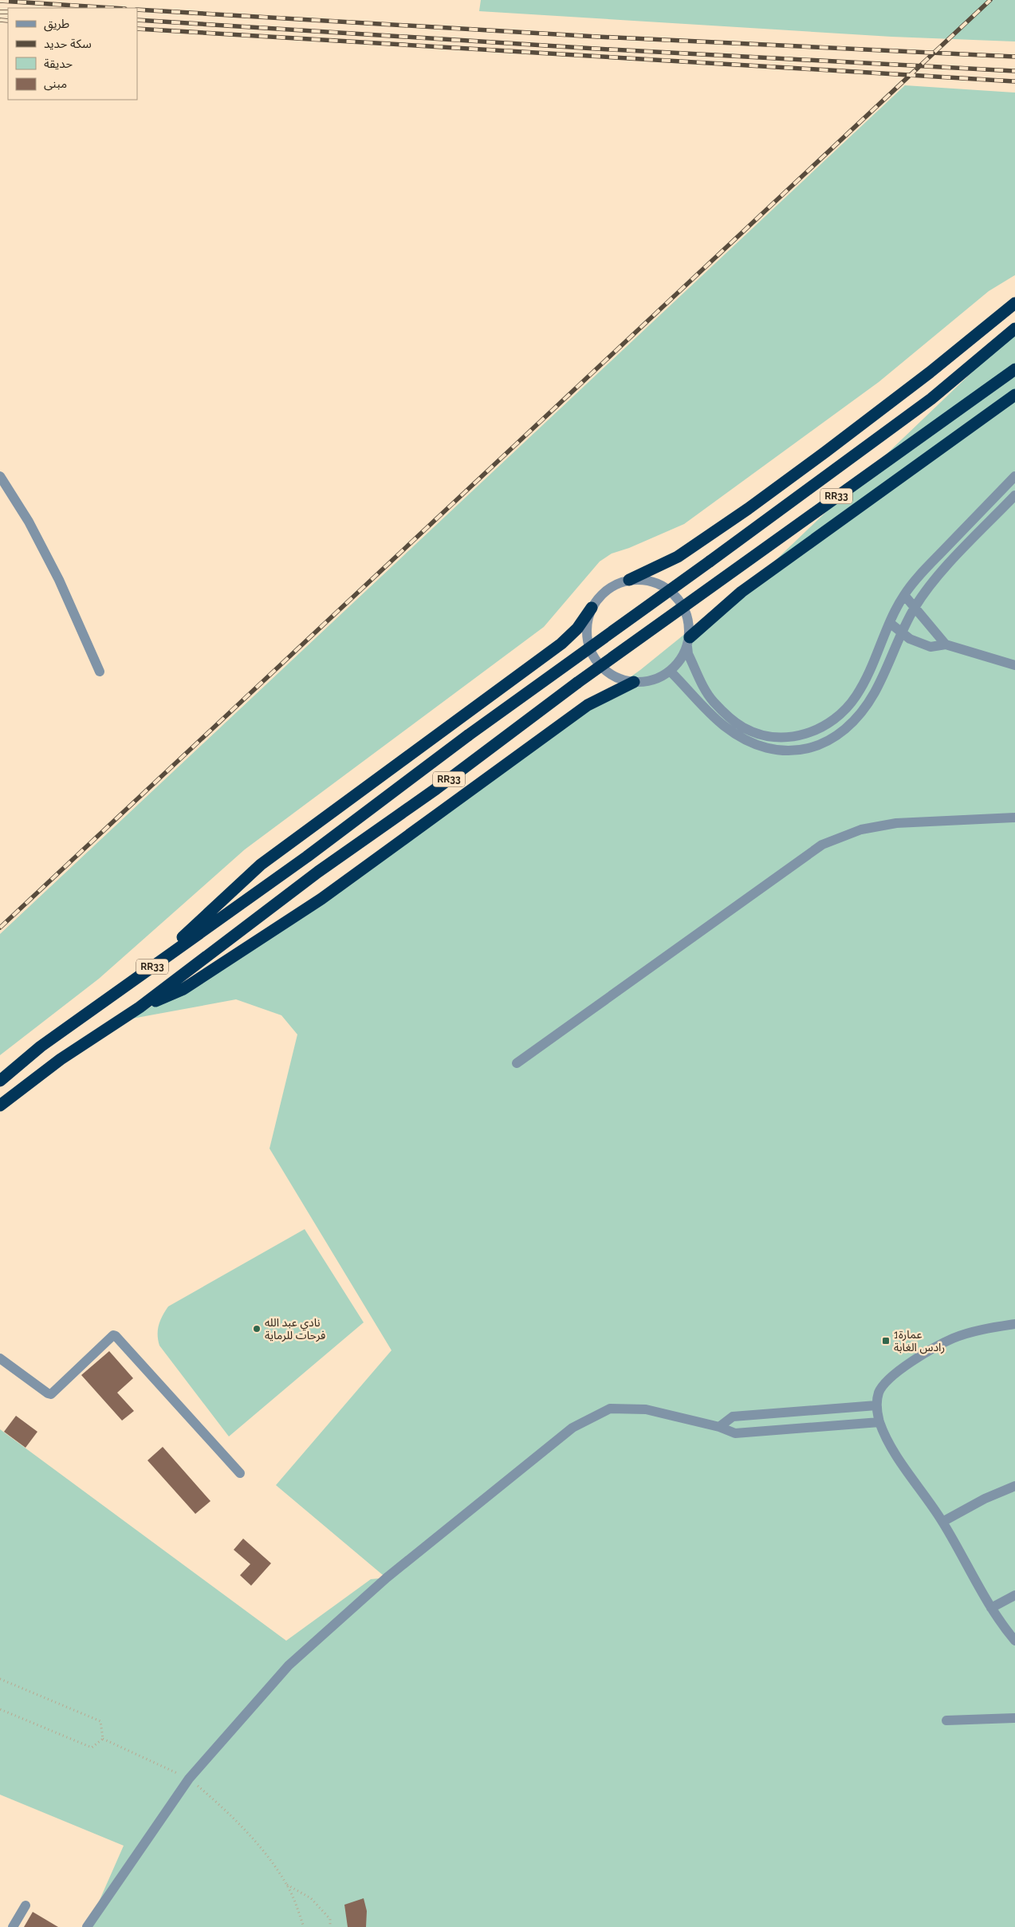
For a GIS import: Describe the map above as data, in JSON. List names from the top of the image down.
{
  "streets": {
    "highway": ["RR33"]
  },
  "places": {
    "other": ["نادي عبد الله فرحات للرماية"],
    "transit": ["1عمارة رادس الغابة"]
  },
  "legend": [
    "طريق",
    "سكة حديد",
    "حديقة",
    "مبنى"
  ]
}
